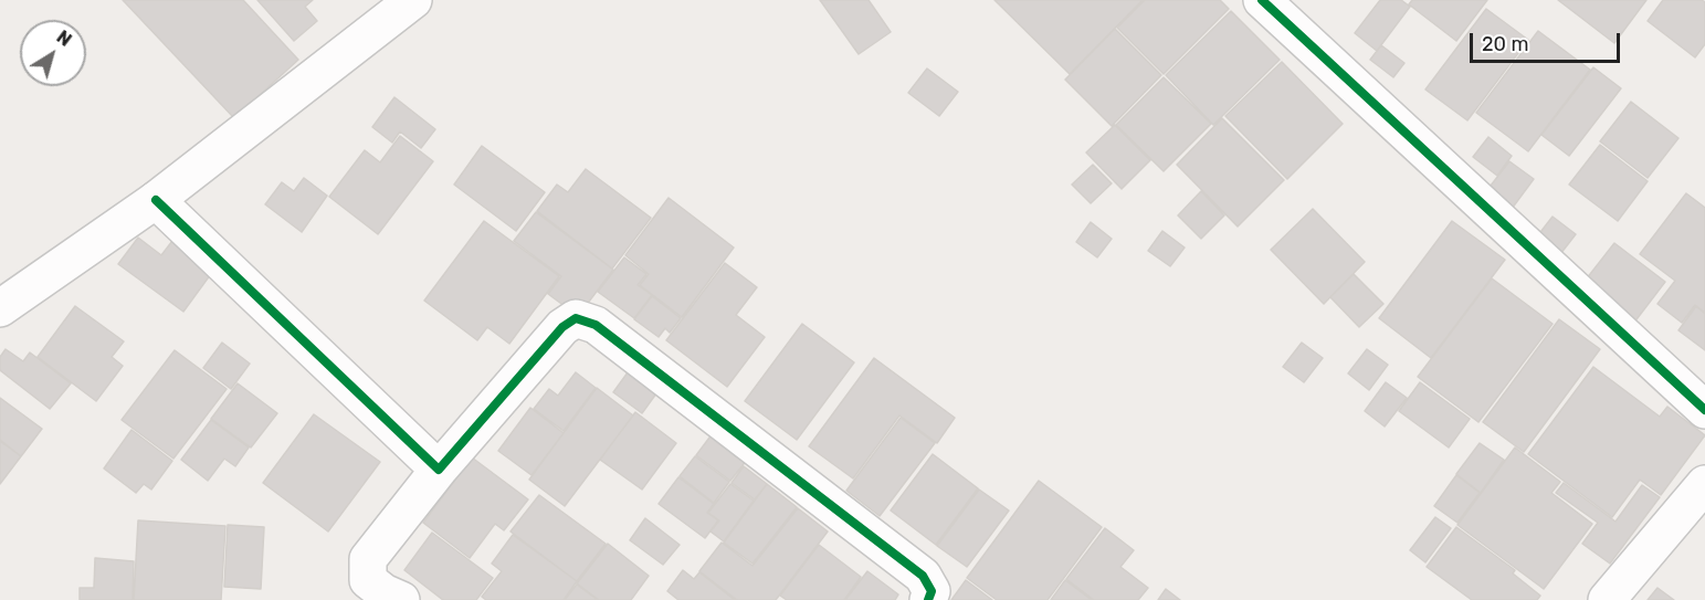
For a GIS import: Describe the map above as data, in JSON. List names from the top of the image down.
{
  "scale_bar": "20 m",
  "north": "top right"
}
